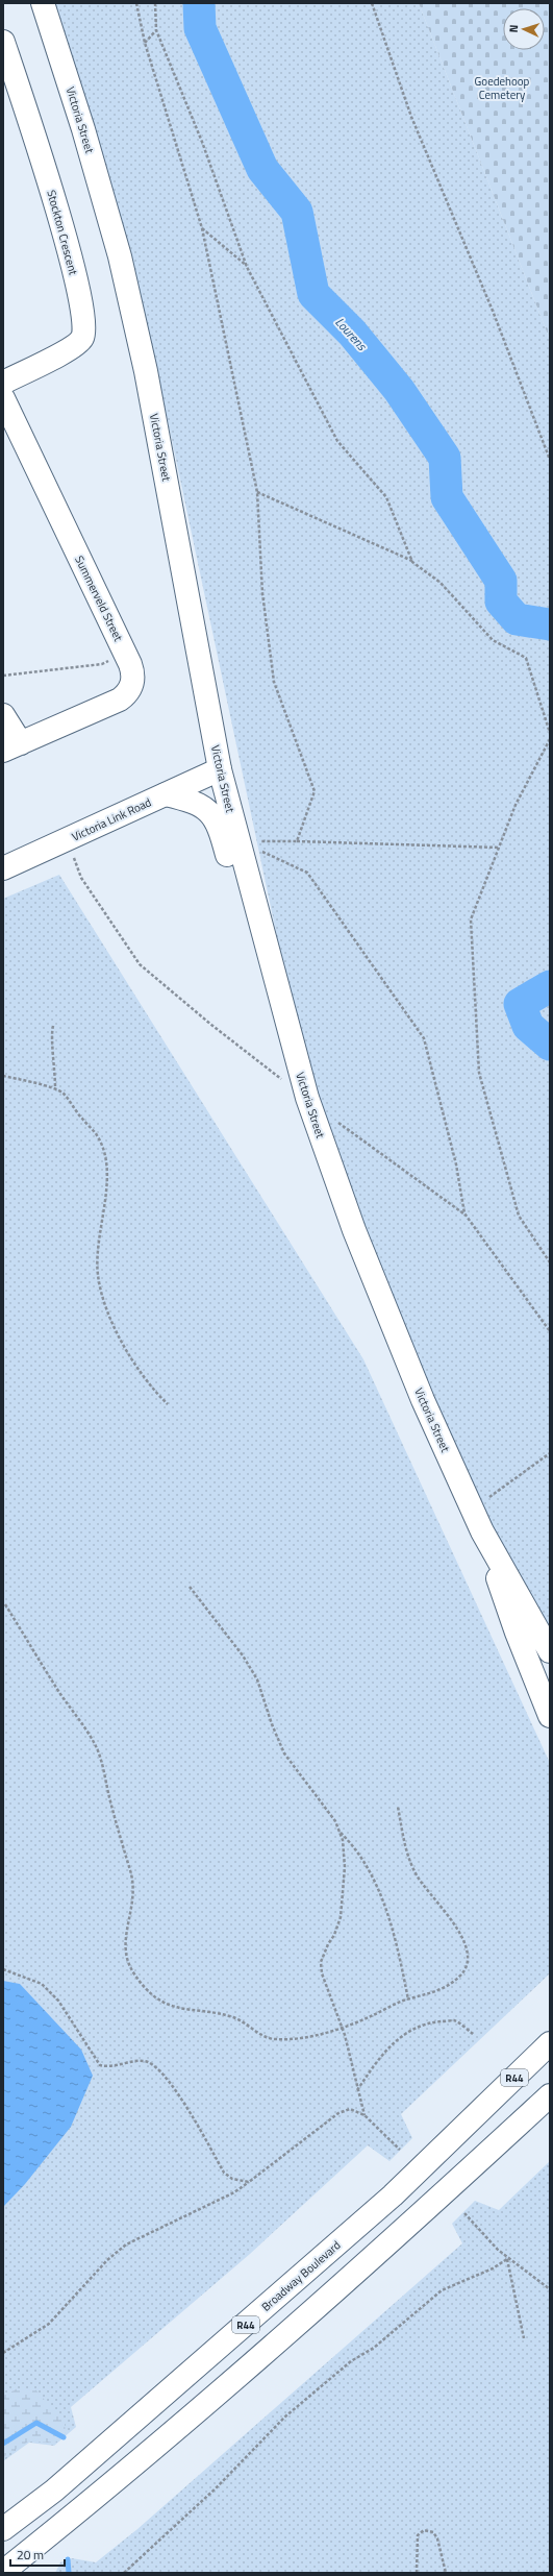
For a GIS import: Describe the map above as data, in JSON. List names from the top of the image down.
{
  "streets": {
    "main road": [
      "Victoria Street",
      "Stockton Crescent",
      "Summerveld Street",
      "Victoria Link Road",
      "R44",
      "Broadway Boulevard"
    ]
  },
  "crossings": [
    ["Victoria Street", "Victoria Link Road"]
  ],
  "water": ["Lourens"],
  "parks": ["Goedehoop Cemetery"],
  "scale_bar": "20 m",
  "north": "left"
}
